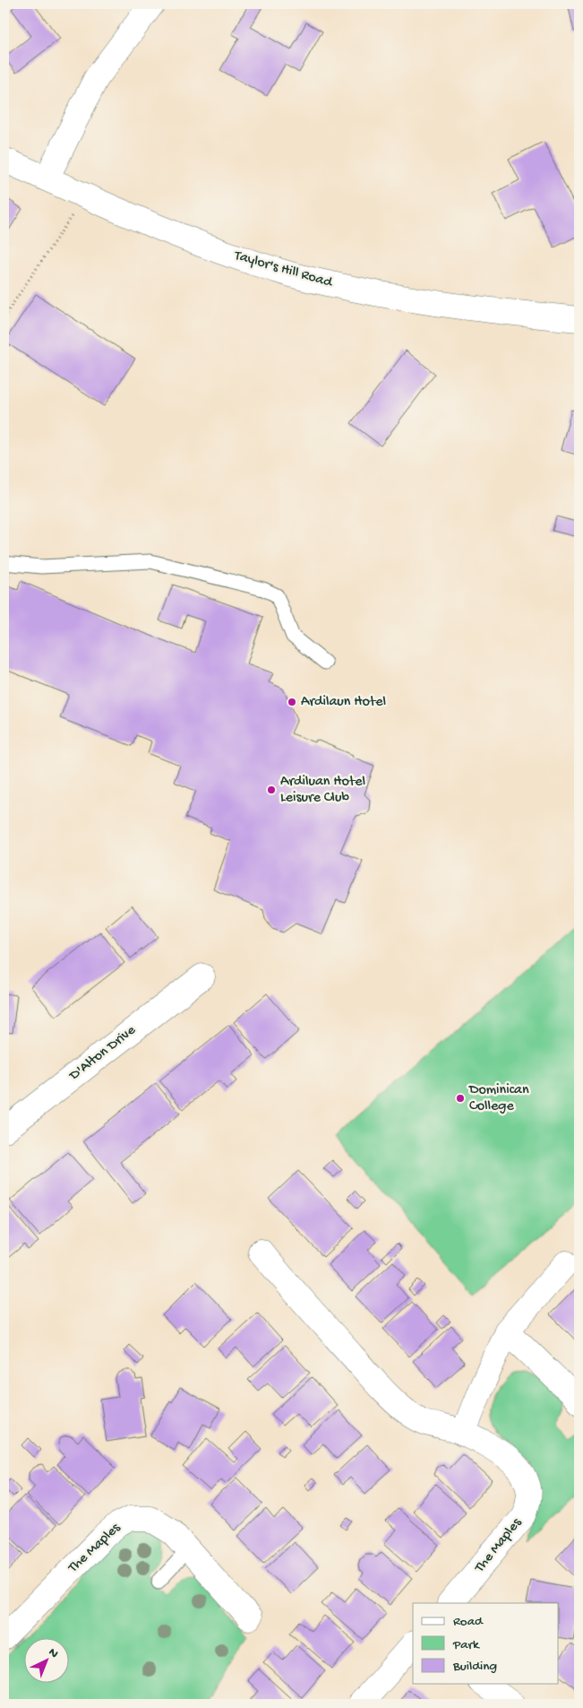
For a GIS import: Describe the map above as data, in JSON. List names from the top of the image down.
{
  "streets": {
    "street": ["Taylor's Hill Road", "D'Alton Drive", "The Maples"]
  },
  "places": ["Ardilaun Hotel", "Ardiluan Hotel Leisure Club", "Dominican College"],
  "legend": ["Road", "Park", "Building"],
  "north": "top right"
}
